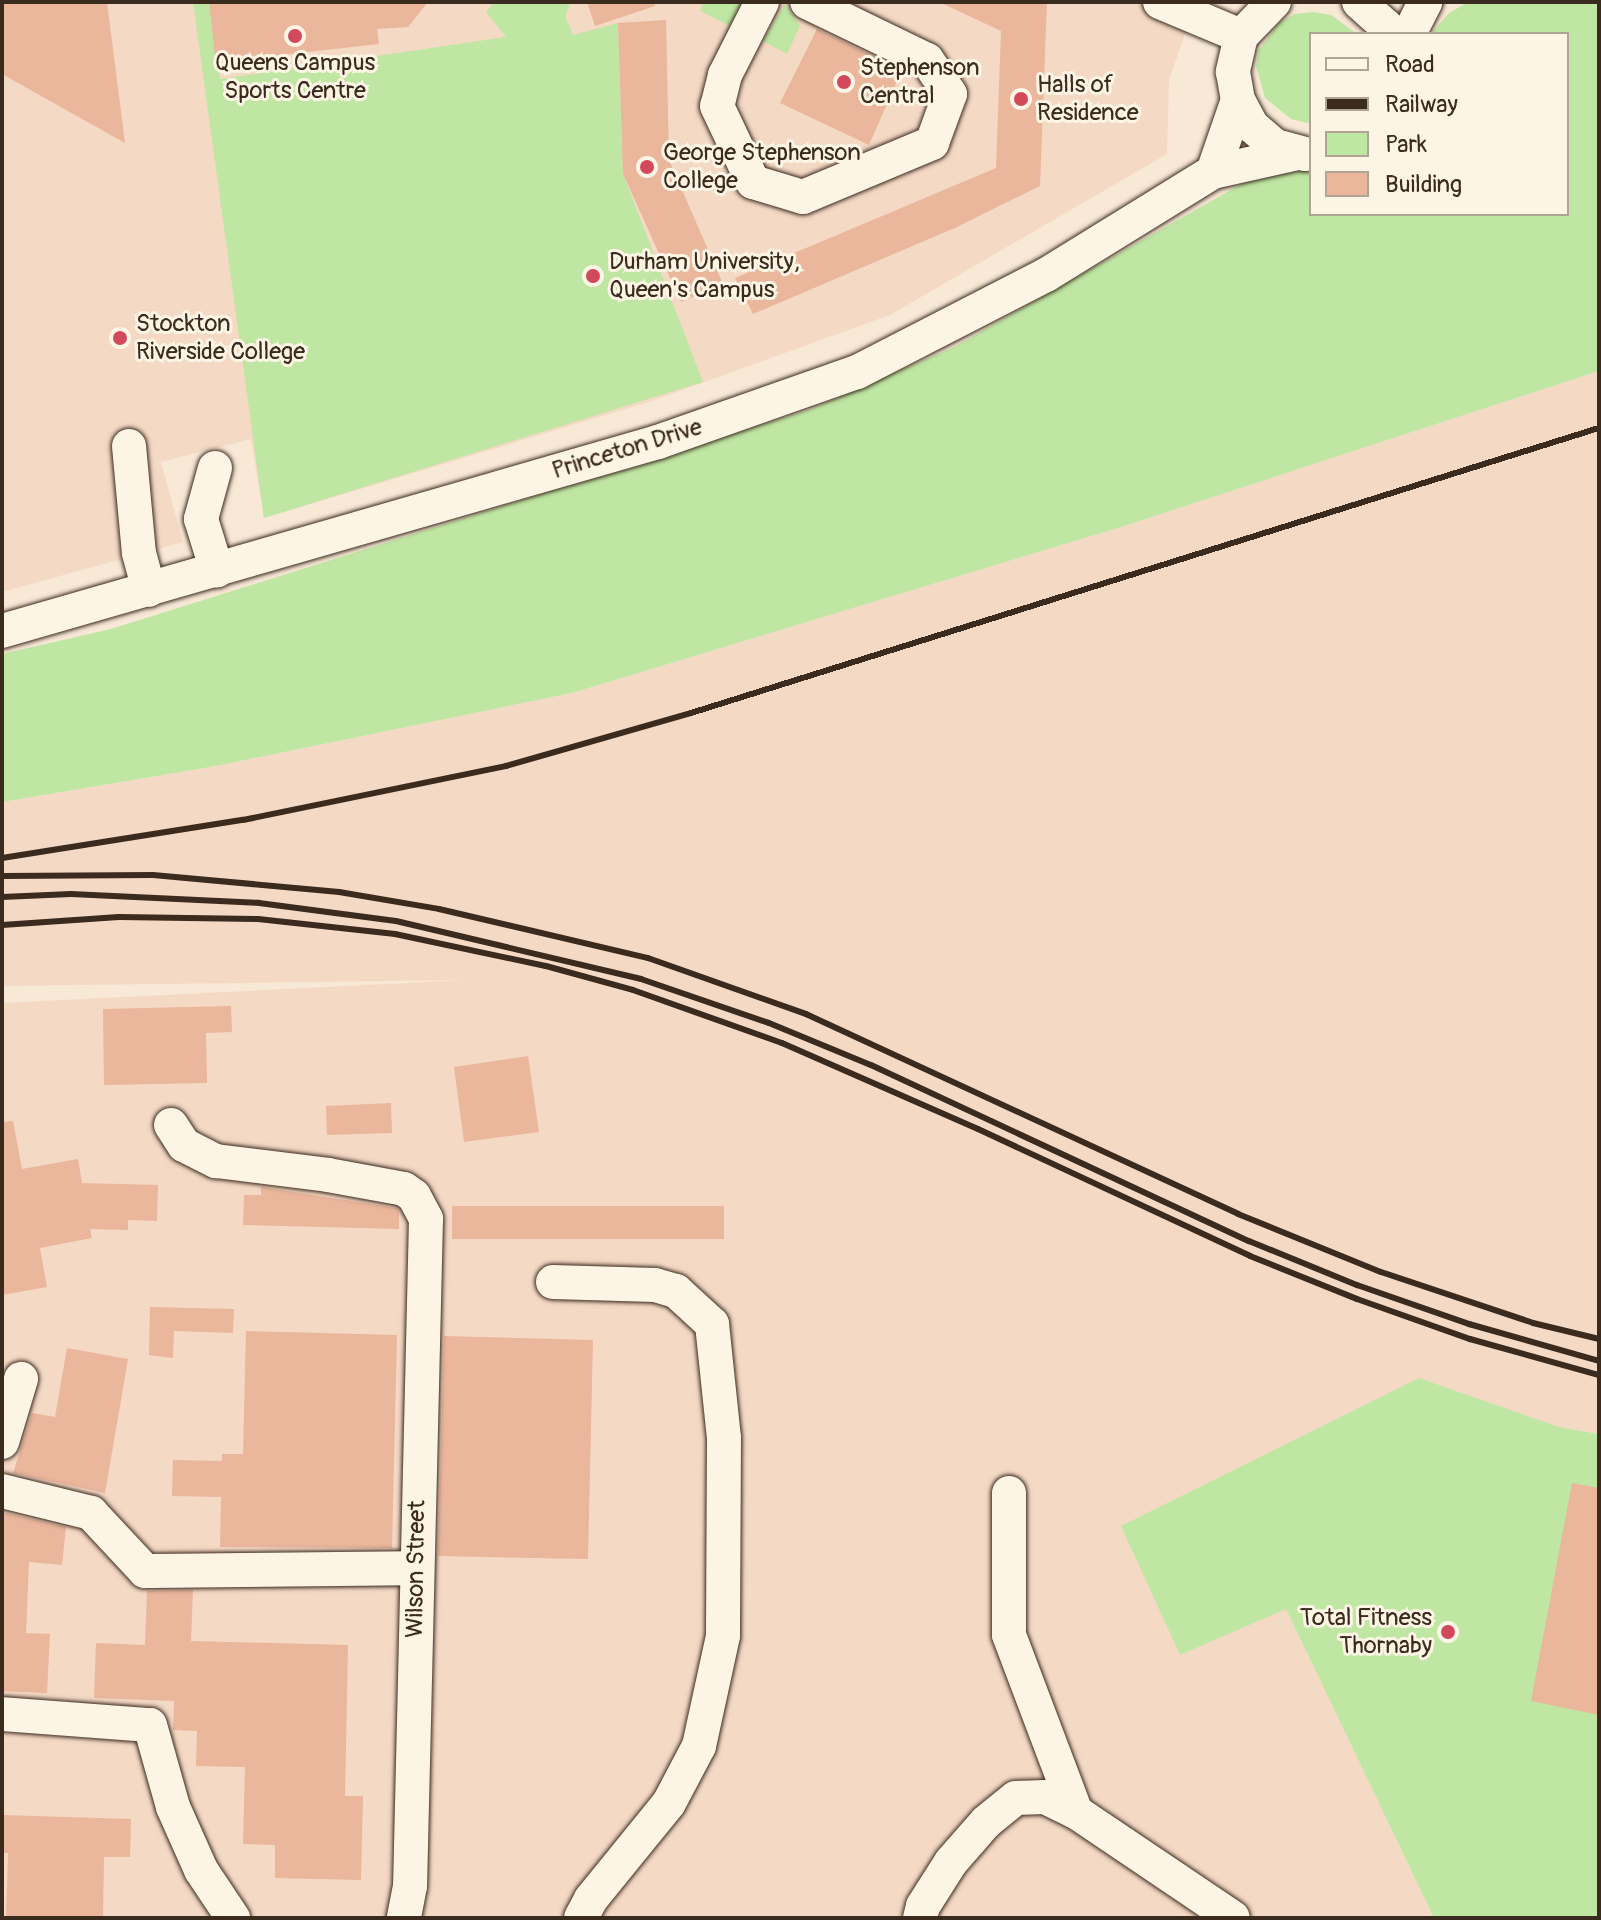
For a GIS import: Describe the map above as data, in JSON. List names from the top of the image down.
{
  "streets": {
    "street": ["Princeton Drive", "Wilson Street"]
  },
  "places": [
    "Queens Campus Sports Centre",
    "Stephenson Central",
    "Halls of Residence",
    "George Stephenson College",
    "Durham University, Queen's Campus",
    "Stockton Riverside College",
    "Total Fitness Thornaby"
  ],
  "legend": [
    "Road",
    "Railway",
    "Park",
    "Building"
  ]
}
